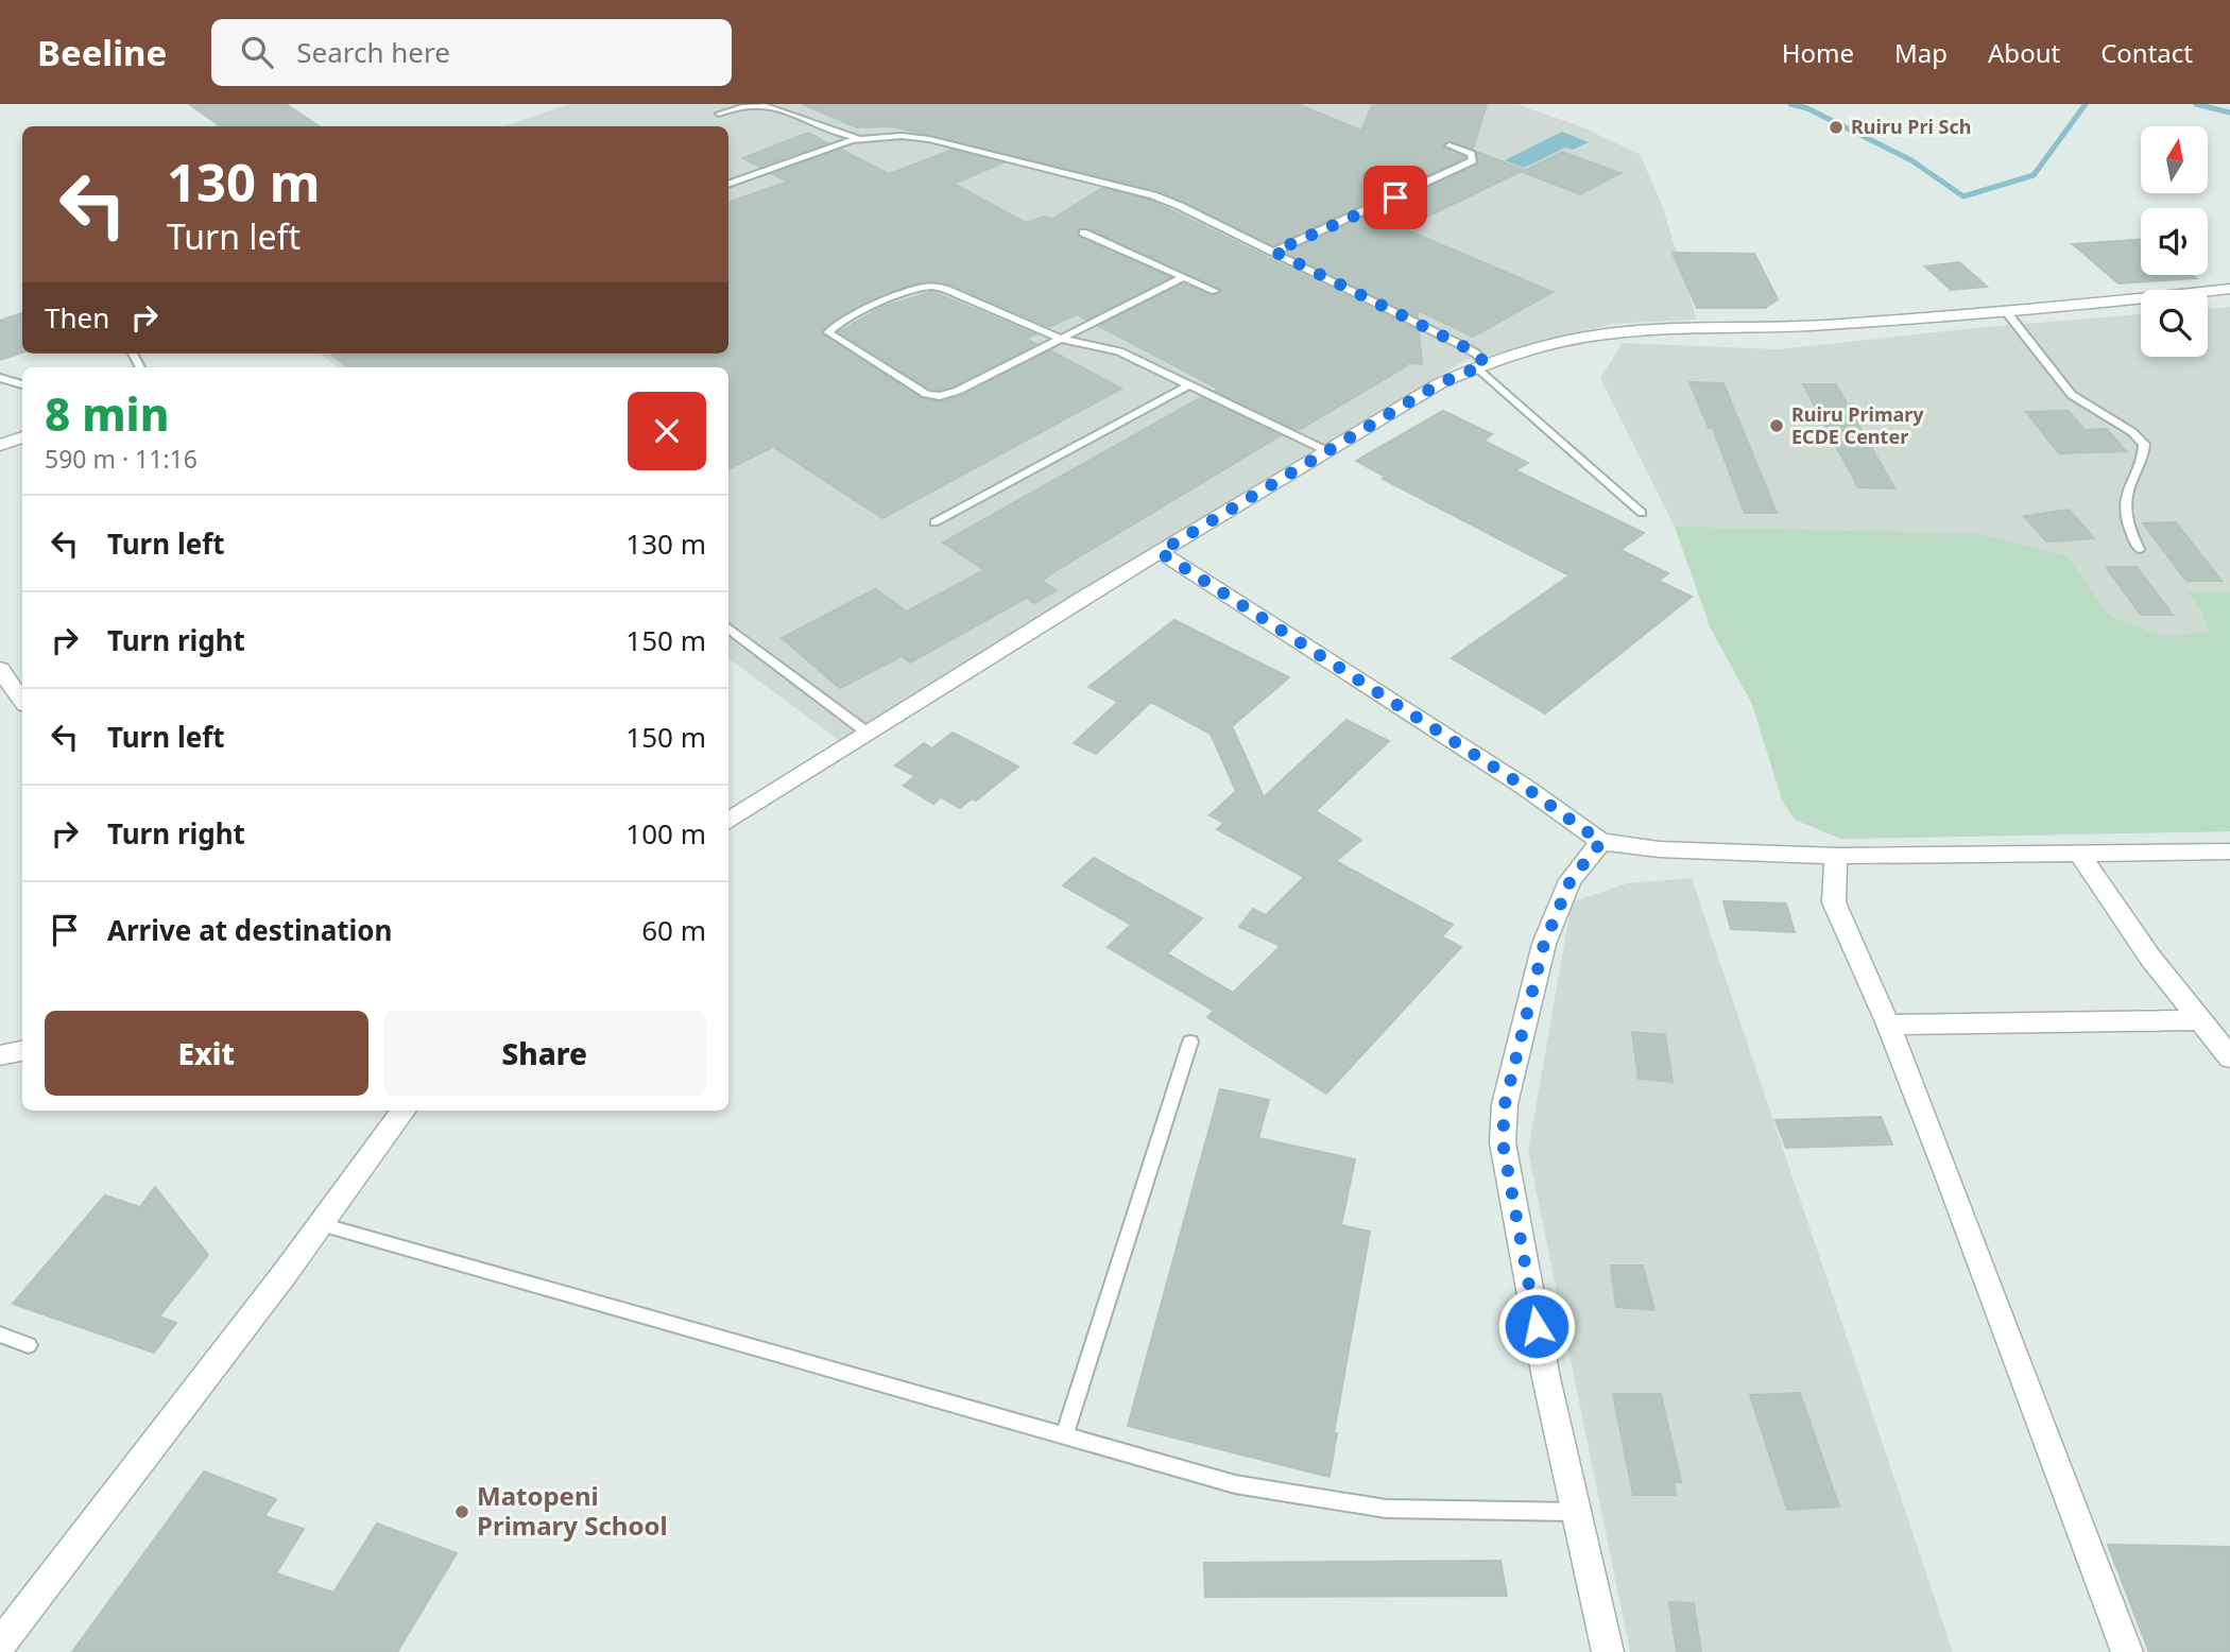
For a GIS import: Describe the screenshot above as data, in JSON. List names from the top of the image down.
{
  "places": ["Ruiru Pri Sch", "Ruiru Primary ECDE Center", "Matopeni Primary School"],
  "north": "top",
  "page": {
    "header": "Beeline",
    "search": "Search here",
    "nav": [
      "Home",
      "Map",
      "About",
      "Contact"
    ],
    "turn": ["130 m", "Turn left"],
    "then": "Then",
    "heading": ["8 min", "590 m · 11:16"],
    "list": [
      {
        "name": "Turn left",
        "value": "130 m"
      },
      {
        "name": "Turn right",
        "value": "150 m"
      },
      {
        "name": "Turn left",
        "value": "150 m"
      },
      {
        "name": "Turn right",
        "value": "100 m"
      },
      {
        "name": "Arrive at destination",
        "value": "60 m"
      }
    ],
    "buttons": ["Exit", "Share"]
  }
}
